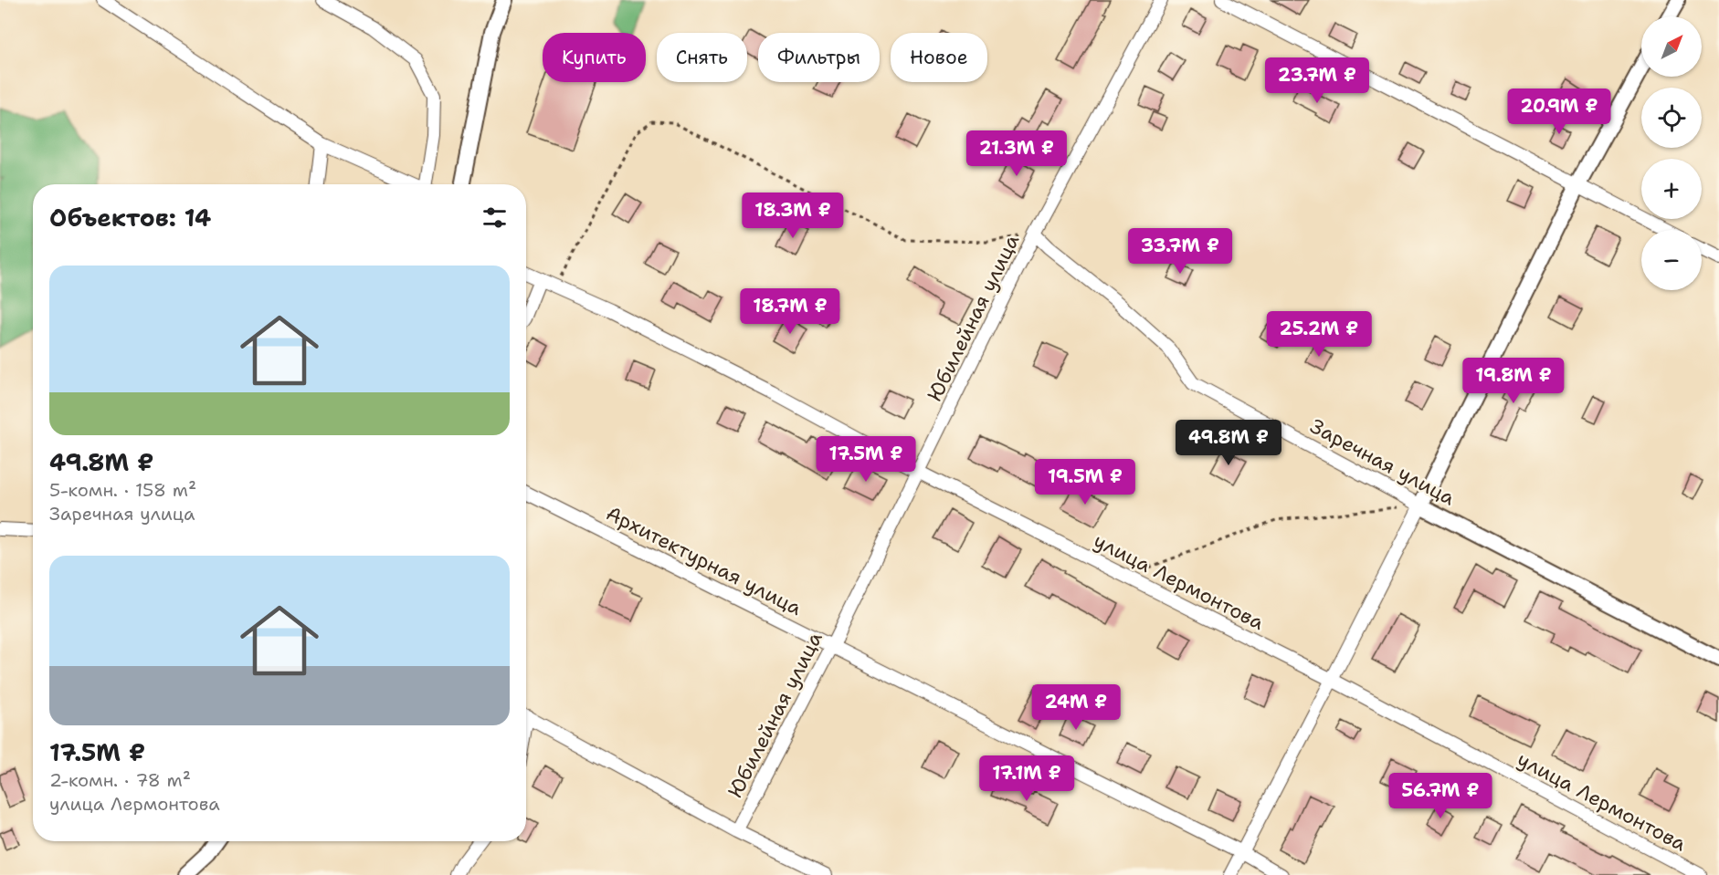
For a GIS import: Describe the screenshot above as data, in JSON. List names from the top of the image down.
{
  "streets": {
    "street": [
      "Юбилейная улица",
      "Заречная улица",
      "Архитектурная улица",
      "улица Лермонтова"
    ]
  },
  "crossings": [
    ["Юбилейная улица", "Заречная улица"],
    ["Юбилейная улица", "Архитектурная улица"],
    ["Юбилейная улица", "улица Лермонтова"]
  ],
  "north": "top right",
  "page": {
    "map_buttons": ["+", "−"],
    "chip": [
      "Купить",
      "Снять",
      "Фильтры",
      "Новое"
    ],
    "price": [
      "23.7M ₽",
      "20.9M ₽",
      "21.3M ₽",
      "18.3M ₽",
      "33.7M ₽",
      "18.7M ₽",
      "25.2M ₽",
      "19.8M ₽",
      "49.8M ₽",
      "17.5M ₽",
      "19.5M ₽",
      "24M ₽",
      "17.1M ₽",
      "56.7M ₽"
    ],
    "heading": "Объектов: 14",
    "list": [
      {
        "name": "49.8M ₽",
        "note": "5-комн. · 158 m² · Заречная улица"
      },
      {
        "name": "17.5M ₽",
        "note": "2-комн. · 78 m² · улица Лермонтова"
      }
    ]
  }
}
